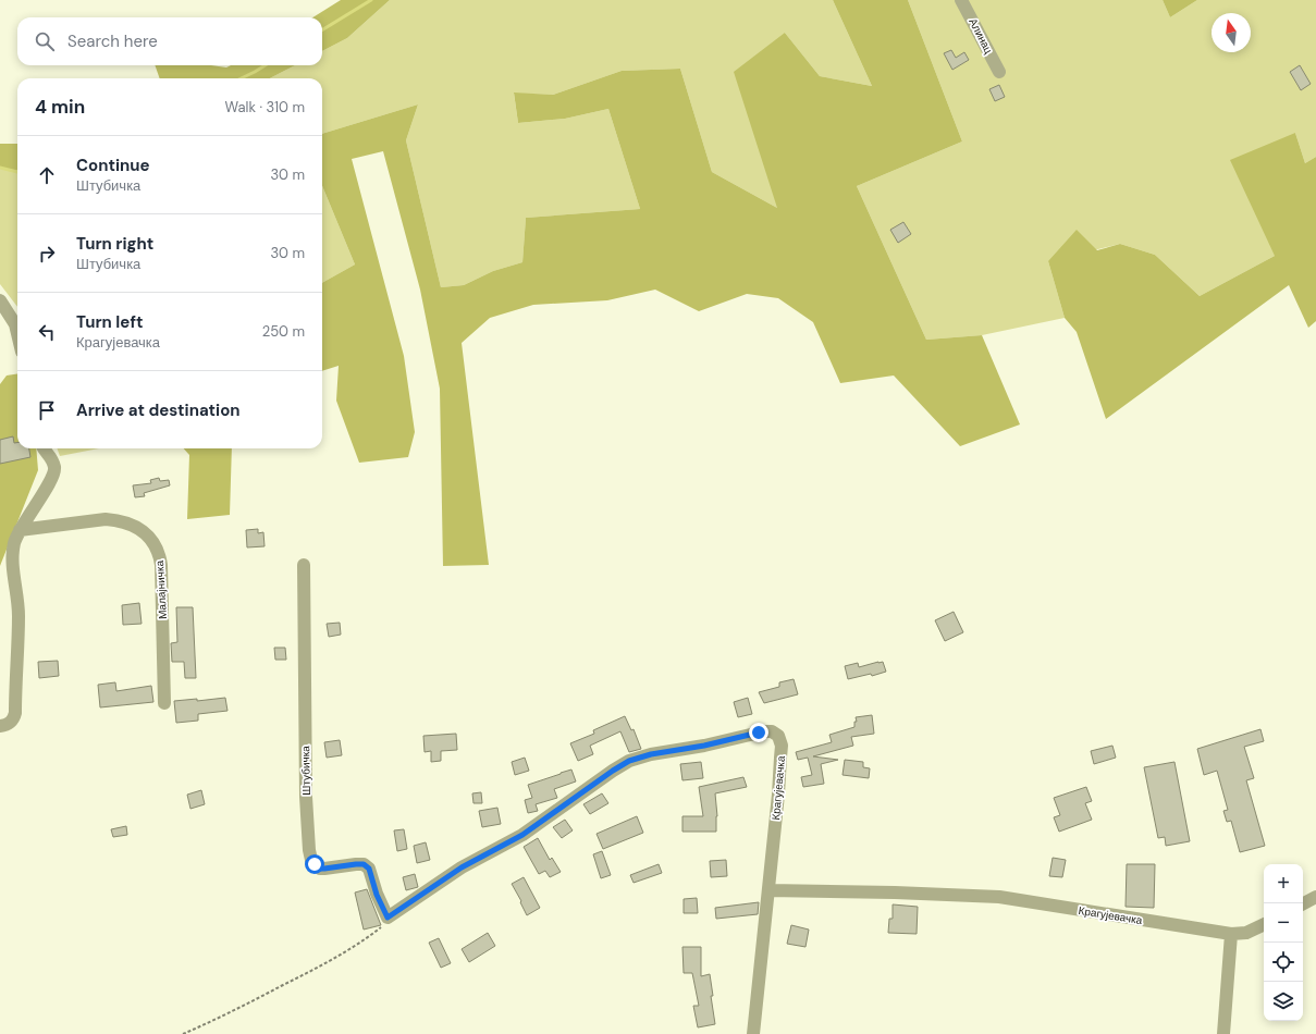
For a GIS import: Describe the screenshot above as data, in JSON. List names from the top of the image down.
{
  "streets": {
    "street": [
      "Алинац",
      "Малајничка",
      "Штубичка",
      "Крагујевачка"
    ]
  },
  "crossings": [
    ["Штубичка", "Крагујевачка"]
  ],
  "north": "top",
  "page": {
    "search": "Search here",
    "heading": ["4 min", "Walk · 310 m"],
    "list": [
      ["Continue", "Штубичка", "30 m"],
      ["Turn right", "Штубичка", "30 m"],
      ["Turn left", "Крагујевачка", "250 m"],
      "Arrive at destination"
    ],
    "map_buttons": ["+", "−"]
  }
}
